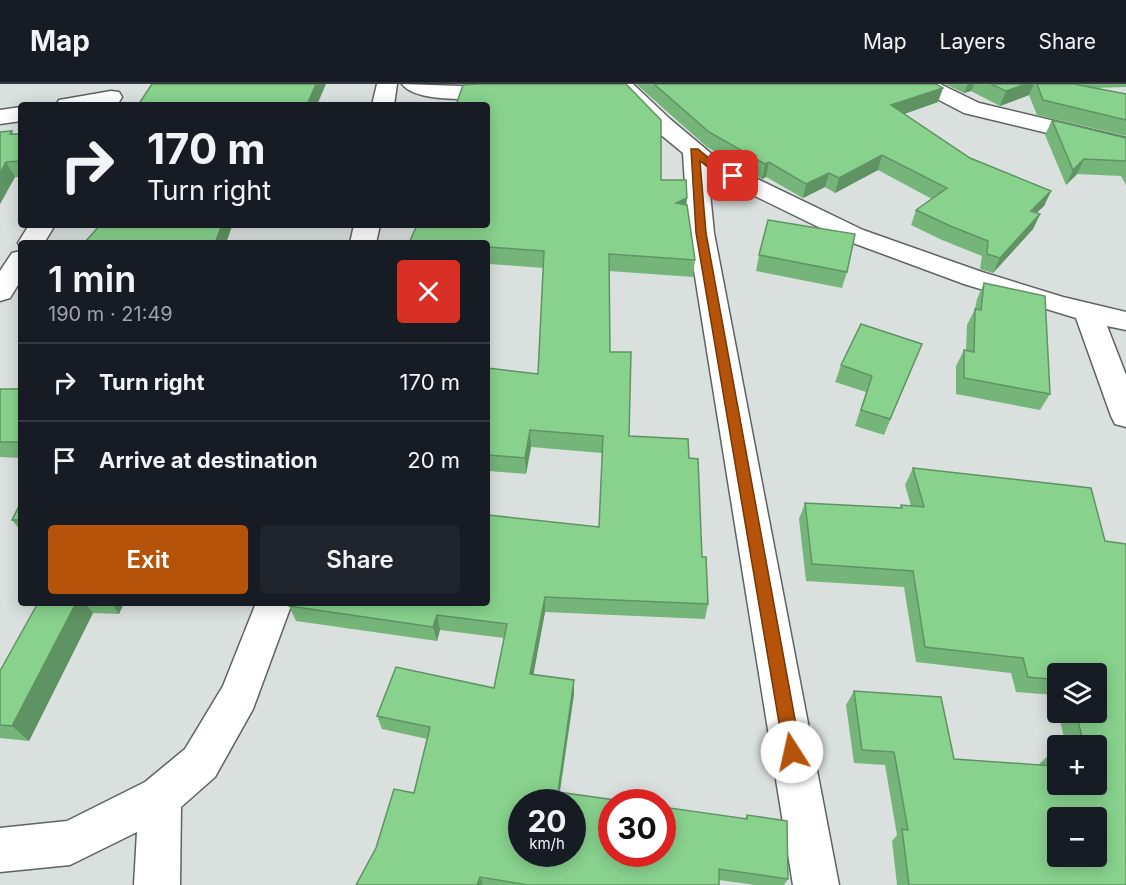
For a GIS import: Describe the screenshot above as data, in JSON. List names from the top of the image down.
{
  "page": {
    "header": "Map",
    "nav": ["Map", "Layers", "Share"],
    "turn": ["170 m", "Turn right"],
    "heading": ["1 min", "190 m · 21:49"],
    "list": [
      {
        "name": "Turn right",
        "value": "170 m"
      },
      {
        "name": "Arrive at destination",
        "value": "20 m"
      }
    ],
    "buttons": ["Exit", "Share"],
    "map_buttons": ["+", "−"],
    "speed": "20 km/h",
    "limit": "30"
  }
}
